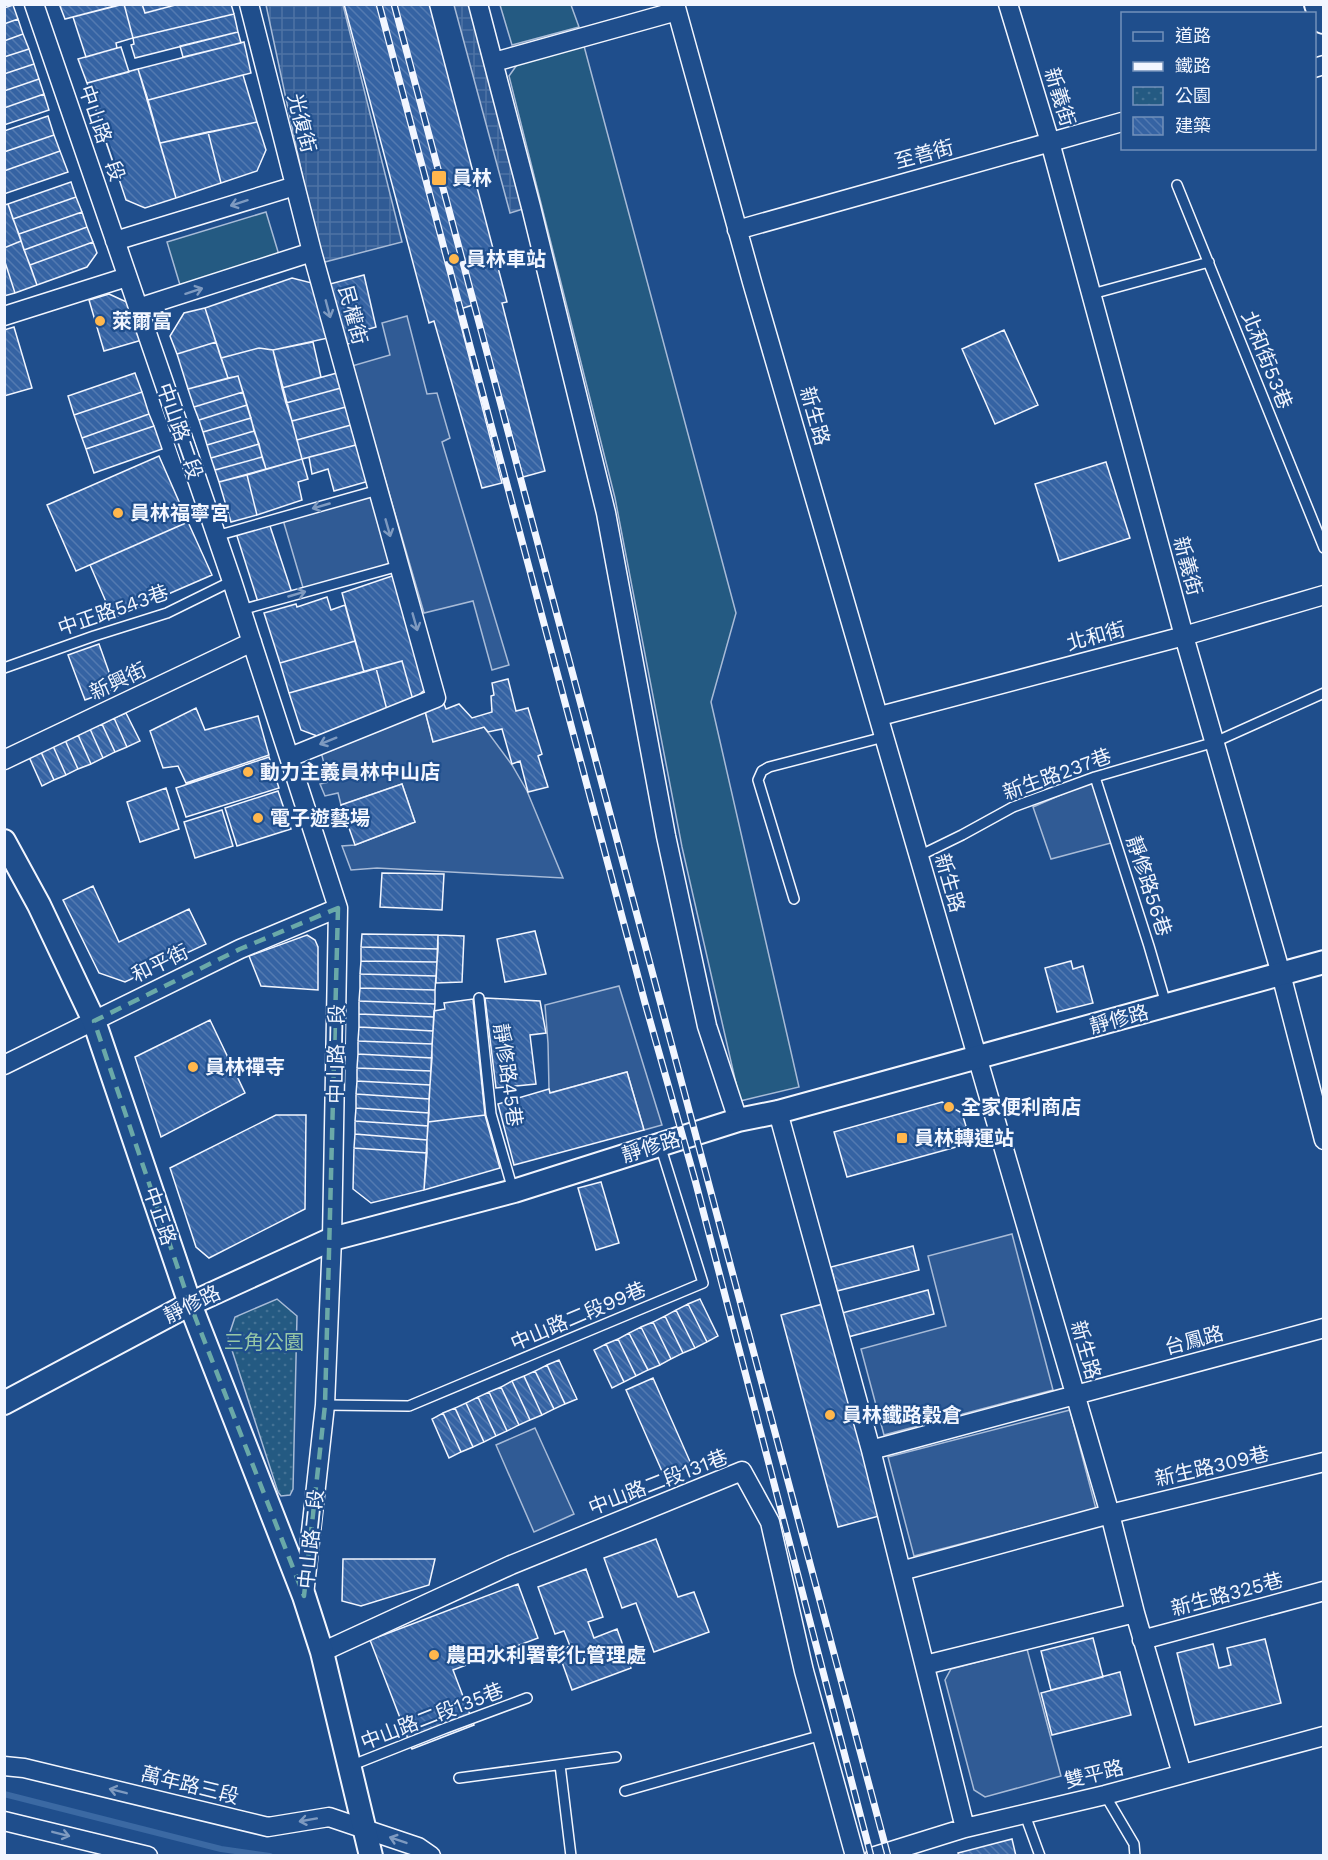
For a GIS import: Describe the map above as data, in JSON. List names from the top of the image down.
{
  "streets": {
    "street": [
      "新義街",
      "光復街",
      "中山路一段",
      "至善街",
      "民權街",
      "新生路",
      "中山路二段",
      "北和街",
      "新興街",
      "和平街",
      "靜修路",
      "中正路",
      "台鳳路",
      "新生路309巷",
      "中山路二段131巷",
      "新生路325巷",
      "雙平路",
      "萬年路三段"
    ],
    "lane": [
      "北和街53巷",
      "中正路543巷",
      "新生路237巷",
      "靜修路56巷",
      "靜修路45巷",
      "中山路二段99巷",
      "中山路二段135巷"
    ]
  },
  "crossings": [
    ["新義街", "至善街"],
    ["新義街", "北和街"],
    ["新義街", "新生路237巷"],
    ["新義街", "靜修路"],
    ["光復街", "民權街"],
    ["中山路一段", "中山路二段"],
    ["至善街", "新生路"],
    ["民權街", "中山路二段"],
    ["新生路", "北和街"],
    ["新生路", "新生路237巷"],
    ["新生路", "靜修路"],
    ["新生路", "台鳳路"],
    ["新生路", "新生路309巷"],
    ["新生路", "新生路325巷"],
    ["新生路", "雙平路"],
    ["中山路二段", "中正路543巷"],
    ["中山路二段", "新興街"],
    ["中山路二段", "和平街"],
    ["中山路二段", "靜修路"],
    ["中山路二段", "中正路"],
    ["中山路二段", "中山路二段99巷"],
    ["中山路二段", "中山路二段131巷"],
    ["中山路二段", "中山路二段135巷"],
    ["中山路二段", "萬年路三段"],
    ["新生路237巷", "靜修路56巷"],
    ["靜修路56巷", "靜修路"],
    ["和平街", "中正路"],
    ["靜修路", "靜修路45巷"],
    ["靜修路", "中正路"],
    ["靜修路", "中山路二段99巷"]
  ],
  "one_way": ["民權街"],
  "parks": ["三角公園"],
  "places": {
    "transit": ["員林", "員林轉運站"],
    "other": [
      "員林車站",
      "萊爾富",
      "員林福寧宮",
      "動力主義員林中山店",
      "電子遊藝場",
      "員林禪寺",
      "全家便利商店",
      "員林鐵路穀倉",
      "農田水利署彰化管理處"
    ]
  },
  "legend": [
    "道路",
    "鐵路",
    "公園",
    "建築"
  ]
}
